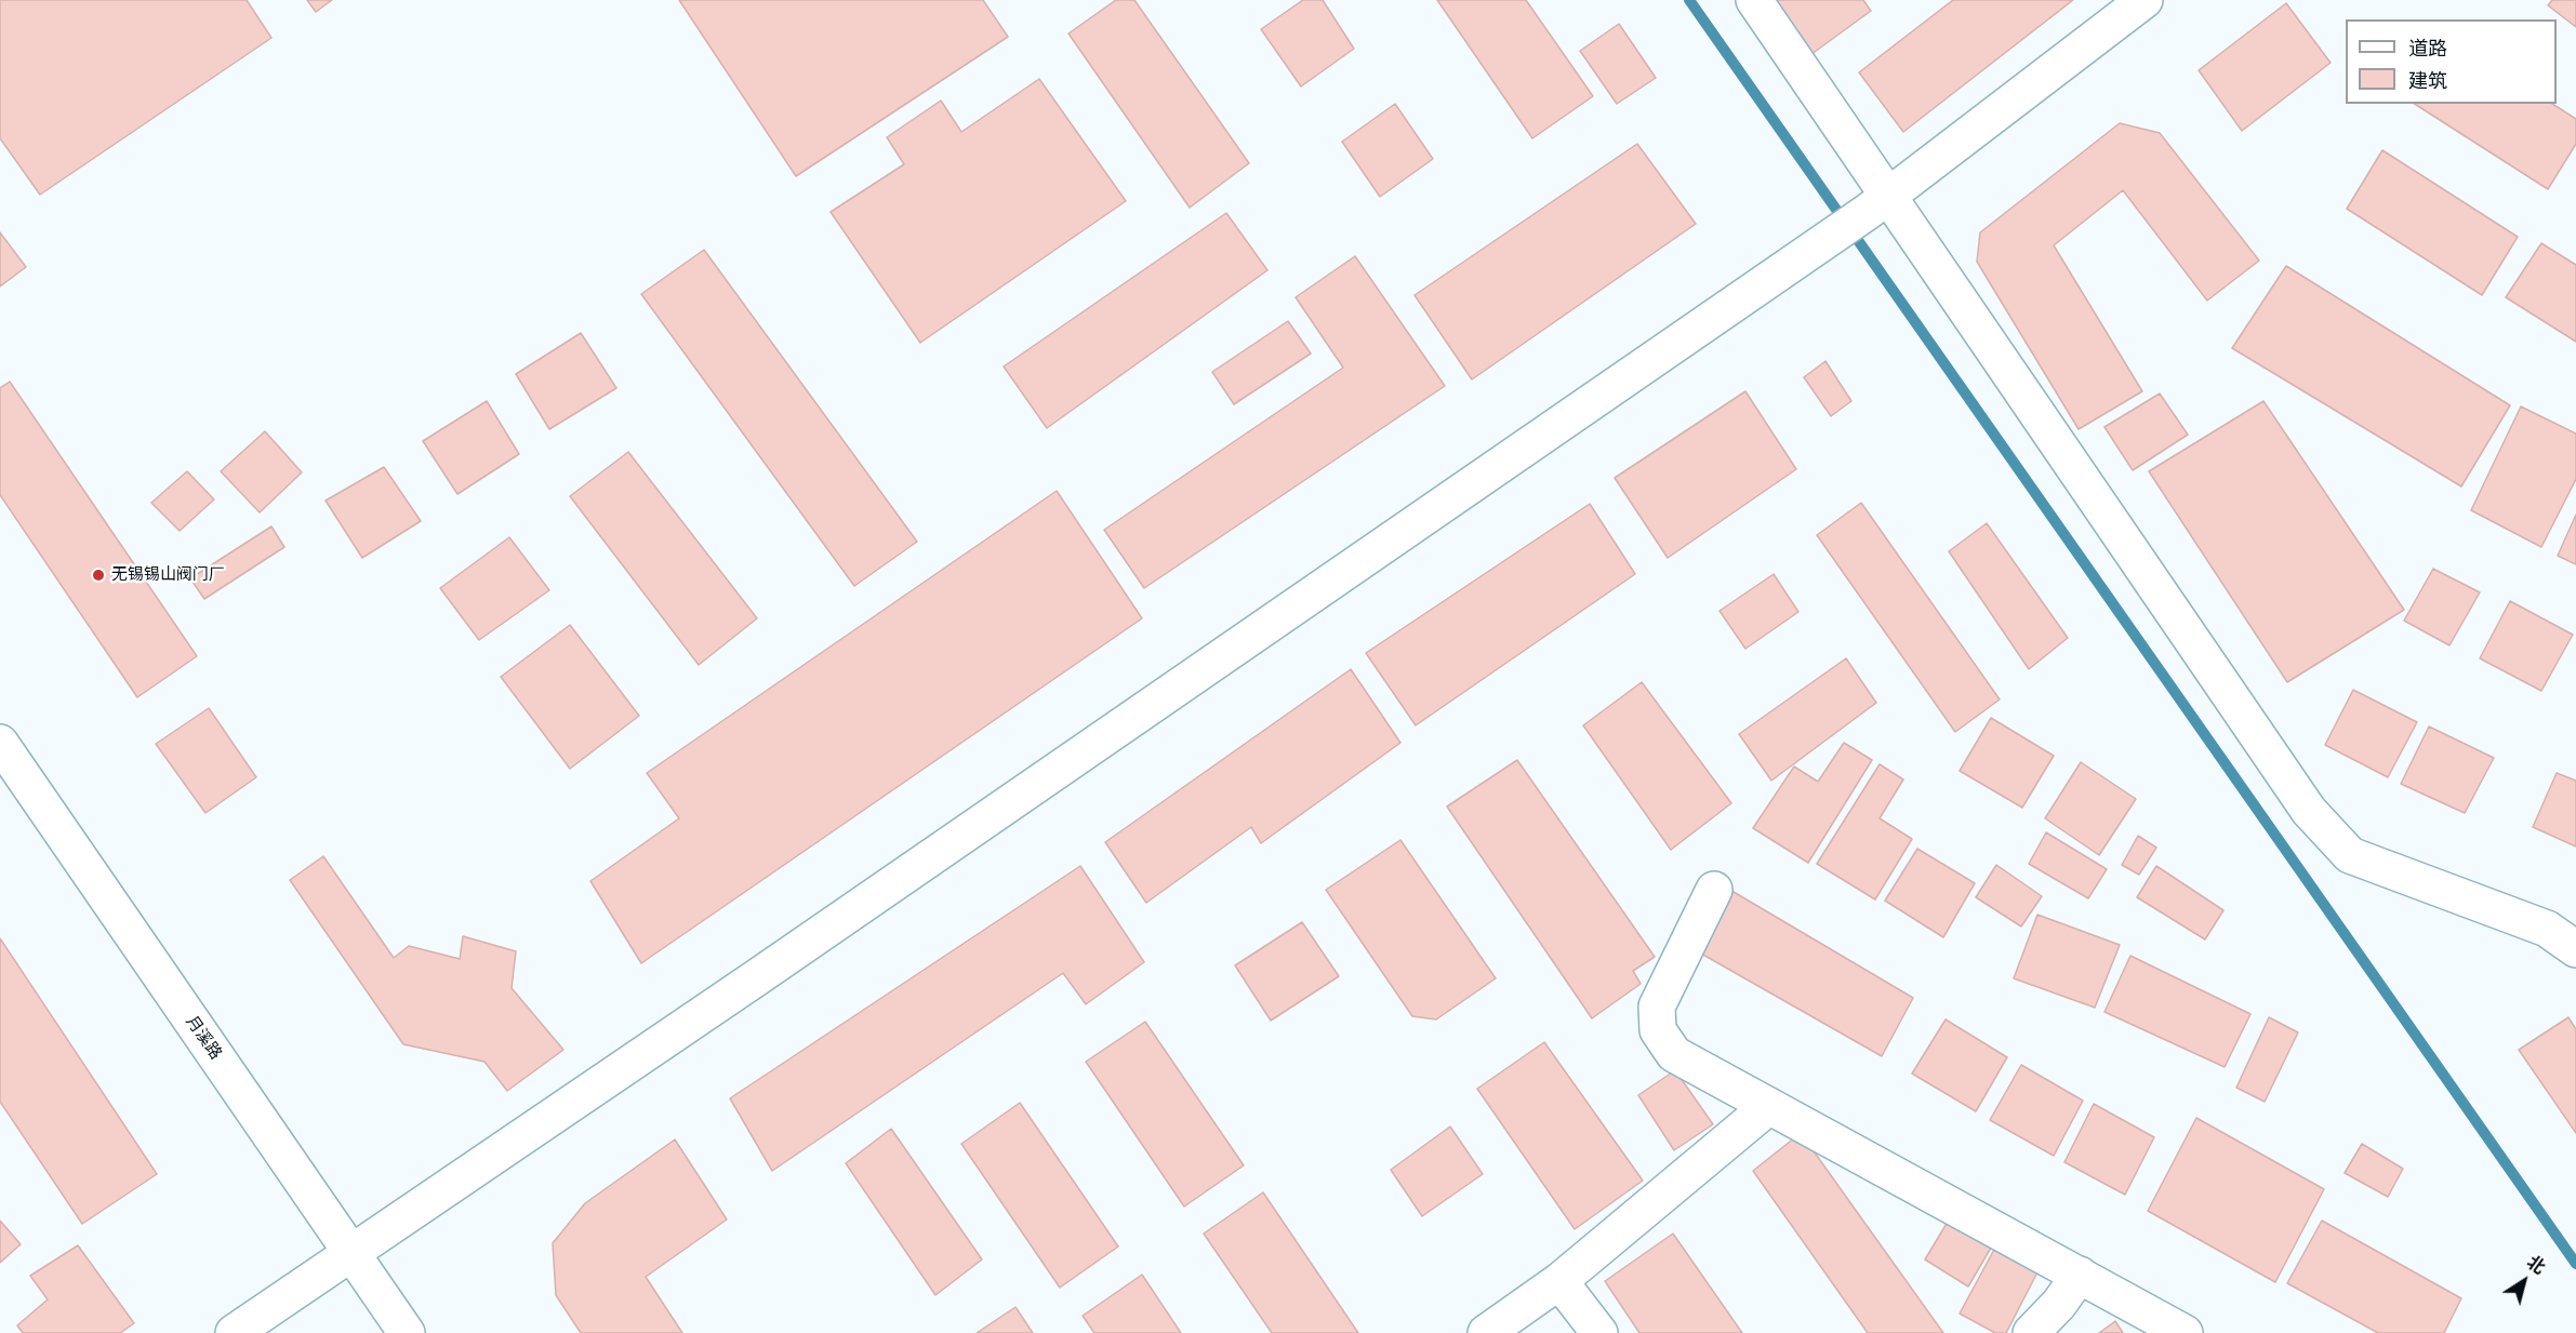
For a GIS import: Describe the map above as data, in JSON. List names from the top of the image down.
{
  "streets": {
    "street": ["月溪路"]
  },
  "places": ["无锡锡山阀门厂"],
  "legend": ["道路", "建筑"],
  "north": "top right"
}
